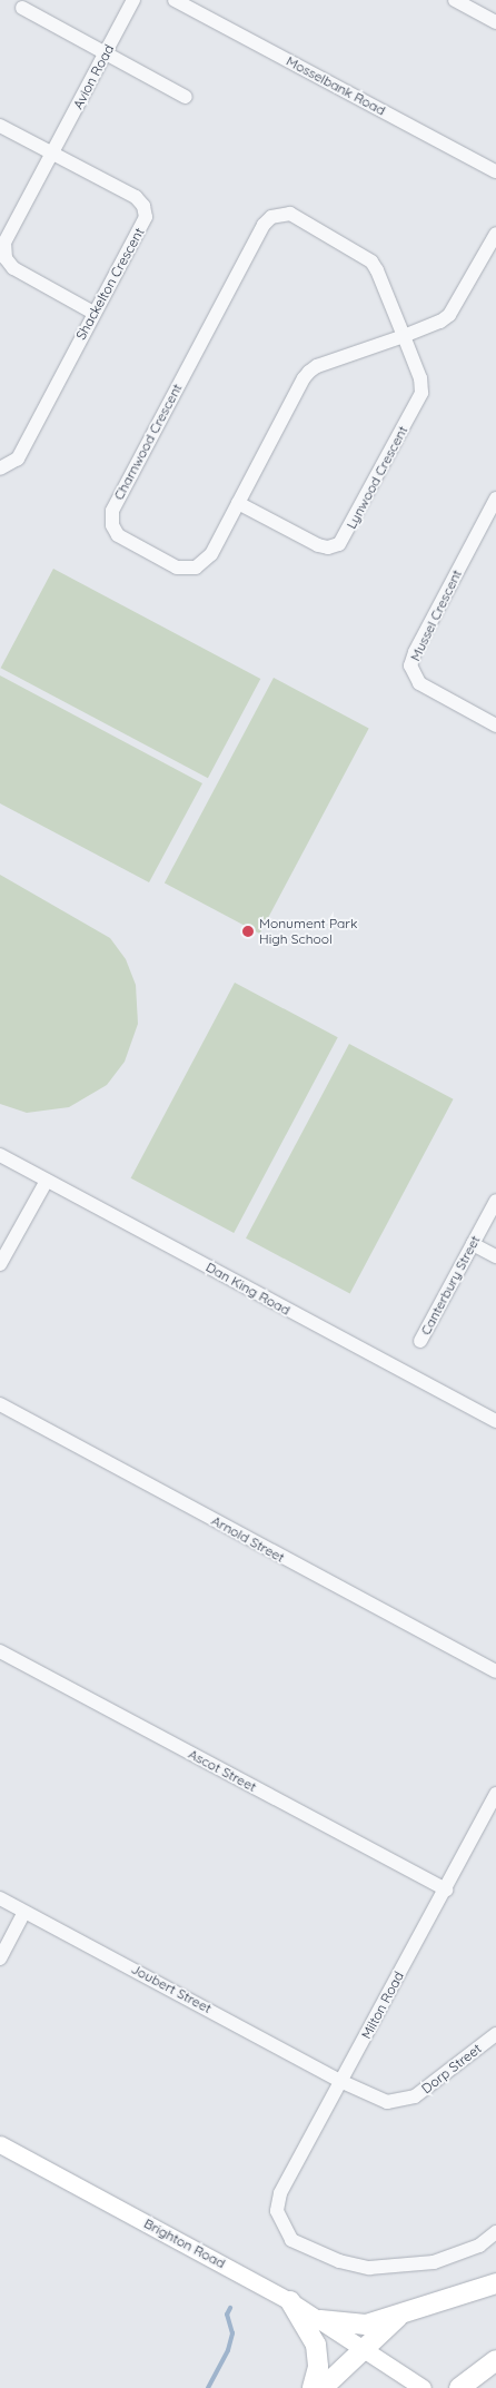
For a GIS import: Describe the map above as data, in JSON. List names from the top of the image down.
{
  "streets": {
    "main road": ["Brighton Road"],
    "street": [
      "Avion Road",
      "Mosselbank Road",
      "Shackelton Crescent",
      "Charnwood Crescent",
      "Lynwood Crescent",
      "Mussel Crescent",
      "Canterbury Street",
      "Dan King Road",
      "Arnold Street",
      "Ascot Street",
      "Joubert Street",
      "Milton Road",
      "Dorp Street"
    ]
  },
  "crossings": [
    ["Avion Road", "Shackelton Crescent"],
    ["Charnwood Crescent", "Lynwood Crescent"],
    ["Ascot Street", "Milton Road"],
    ["Joubert Street", "Milton Road"],
    ["Joubert Street", "Dorp Street"],
    ["Milton Road", "Dorp Street"]
  ],
  "places": ["Monument Park High School"]
}
